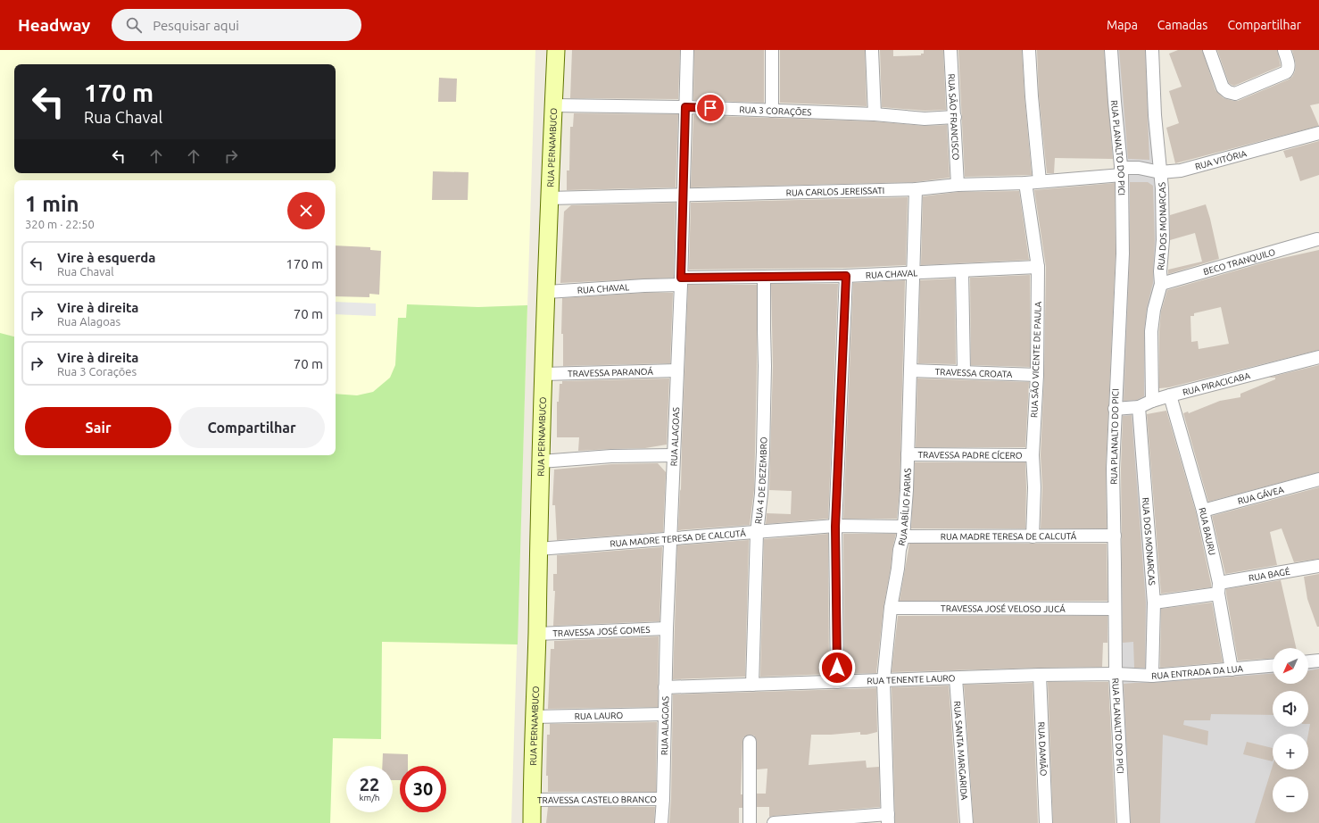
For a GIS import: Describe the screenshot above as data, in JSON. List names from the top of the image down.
{
  "streets": {
    "street": [
      "RUA 3 CORAÇÕES",
      "RUA SÃO FRANCISCO",
      "RUA PERNAMBUCO",
      "RUA PLANALTO DO PICI",
      "RUA VITÓRIA",
      "RUA CARLOS JEREISSATI",
      "RUA DOS MONARCAS",
      "BECO TRANQUILO",
      "RUA CHAVAL",
      "RUA SÃO VICENTE DE PAULA",
      "TRAVESSA PARANOÁ",
      "TRAVESSA CROATA",
      "RUA PIRACICABA",
      "RUA ALAGOAS",
      "TRAVESSA PADRE CÍCERO",
      "RUA 4 DE DEZEMBRO",
      "RUA GÁVEA",
      "RUA ABÍLIO FARIAS",
      "RUA BAURU",
      "RUA MADRE TERESA DE CALCUTÁ",
      "RUA BAGÉ",
      "TRAVESSA JOSÉ VELOSO JUCÁ",
      "TRAVESSA JOSÉ GOMES",
      "RUA ENTRADA DA LUA",
      "RUA TENENTE LAURO",
      "RUA LAURO",
      "RUA DAMIÃO",
      "RUA SANTA MARGARIDA",
      "TRAVESSA CASTELO BRANCO"
    ]
  },
  "crossings": [
    ["RUA 3 CORAÇÕES", "RUA SÃO FRANCISCO"],
    ["RUA 3 CORAÇÕES", "RUA PERNAMBUCO"],
    ["RUA 3 CORAÇÕES", "RUA ALAGOAS"],
    ["RUA SÃO FRANCISCO", "RUA CARLOS JEREISSATI"],
    ["RUA PERNAMBUCO", "RUA CARLOS JEREISSATI"],
    ["RUA PERNAMBUCO", "RUA CHAVAL"],
    ["RUA PERNAMBUCO", "TRAVESSA PARANOÁ"],
    ["RUA PERNAMBUCO", "RUA MADRE TERESA DE CALCUTÁ"],
    ["RUA PERNAMBUCO", "TRAVESSA JOSÉ GOMES"],
    ["RUA PERNAMBUCO", "RUA LAURO"],
    ["RUA PERNAMBUCO", "TRAVESSA CASTELO BRANCO"],
    ["RUA PLANALTO DO PICI", "RUA VITÓRIA"],
    ["RUA PLANALTO DO PICI", "RUA CARLOS JEREISSATI"],
    ["RUA PLANALTO DO PICI", "RUA PIRACICABA"],
    ["RUA PLANALTO DO PICI", "RUA MADRE TERESA DE CALCUTÁ"],
    ["RUA PLANALTO DO PICI", "TRAVESSA JOSÉ VELOSO JUCÁ"],
    ["RUA PLANALTO DO PICI", "RUA ENTRADA DA LUA"],
    ["RUA PLANALTO DO PICI", "RUA TENENTE LAURO"],
    ["RUA VITÓRIA", "RUA CARLOS JEREISSATI"],
    ["RUA VITÓRIA", "RUA DOS MONARCAS"],
    ["RUA CARLOS JEREISSATI", "RUA SÃO VICENTE DE PAULA"],
    ["RUA CARLOS JEREISSATI", "RUA ALAGOAS"],
    ["RUA CARLOS JEREISSATI", "RUA ABÍLIO FARIAS"],
    ["RUA DOS MONARCAS", "BECO TRANQUILO"],
    ["RUA DOS MONARCAS", "RUA PIRACICABA"],
    ["RUA DOS MONARCAS", "RUA BAGÉ"],
    ["RUA DOS MONARCAS", "RUA ENTRADA DA LUA"],
    ["RUA CHAVAL", "RUA SÃO VICENTE DE PAULA"],
    ["RUA CHAVAL", "RUA ALAGOAS"],
    ["RUA CHAVAL", "RUA 4 DE DEZEMBRO"],
    ["RUA CHAVAL", "RUA ABÍLIO FARIAS"],
    ["RUA SÃO VICENTE DE PAULA", "TRAVESSA CROATA"],
    ["RUA SÃO VICENTE DE PAULA", "TRAVESSA PADRE CÍCERO"],
    ["RUA SÃO VICENTE DE PAULA", "RUA MADRE TERESA DE CALCUTÁ"],
    ["TRAVESSA PARANOÁ", "RUA ALAGOAS"],
    ["TRAVESSA CROATA", "RUA ABÍLIO FARIAS"],
    ["RUA PIRACICABA", "RUA BAURU"],
    ["RUA ALAGOAS", "RUA MADRE TERESA DE CALCUTÁ"],
    ["RUA ALAGOAS", "TRAVESSA JOSÉ GOMES"],
    ["RUA ALAGOAS", "RUA TENENTE LAURO"],
    ["RUA ALAGOAS", "RUA LAURO"],
    ["RUA ALAGOAS", "TRAVESSA CASTELO BRANCO"],
    ["TRAVESSA PADRE CÍCERO", "RUA ABÍLIO FARIAS"],
    ["RUA 4 DE DEZEMBRO", "RUA MADRE TERESA DE CALCUTÁ"],
    ["RUA 4 DE DEZEMBRO", "RUA TENENTE LAURO"],
    ["RUA GÁVEA", "RUA BAURU"],
    ["RUA ABÍLIO FARIAS", "RUA MADRE TERESA DE CALCUTÁ"],
    ["RUA ABÍLIO FARIAS", "TRAVESSA JOSÉ VELOSO JUCÁ"],
    ["RUA ABÍLIO FARIAS", "RUA TENENTE LAURO"],
    ["RUA BAURU", "RUA BAGÉ"],
    ["RUA BAURU", "RUA ENTRADA DA LUA"],
    ["RUA ENTRADA DA LUA", "RUA TENENTE LAURO"],
    ["RUA TENENTE LAURO", "RUA DAMIÃO"],
    ["RUA TENENTE LAURO", "RUA SANTA MARGARIDA"]
  ],
  "north": "bottom left",
  "page": {
    "header": "Headway",
    "search": "Pesquisar aqui",
    "nav": ["Mapa", "Camadas", "Compartilhar"],
    "turn": ["170 m", "Rua Chaval"],
    "heading": ["1 min", "320 m · 22:50"],
    "list": [
      {
        "name": "Vire à esquerda",
        "note": "Rua Chaval",
        "value": "170 m"
      },
      {
        "name": "Vire à direita",
        "note": "Rua Alagoas",
        "value": "70 m"
      },
      {
        "name": "Vire à direita",
        "note": "Rua 3 Corações",
        "value": "70 m"
      }
    ],
    "buttons": ["Sair", "Compartilhar"],
    "map_buttons": ["+", "−"],
    "speed": "22 km/h",
    "limit": "30"
  }
}
